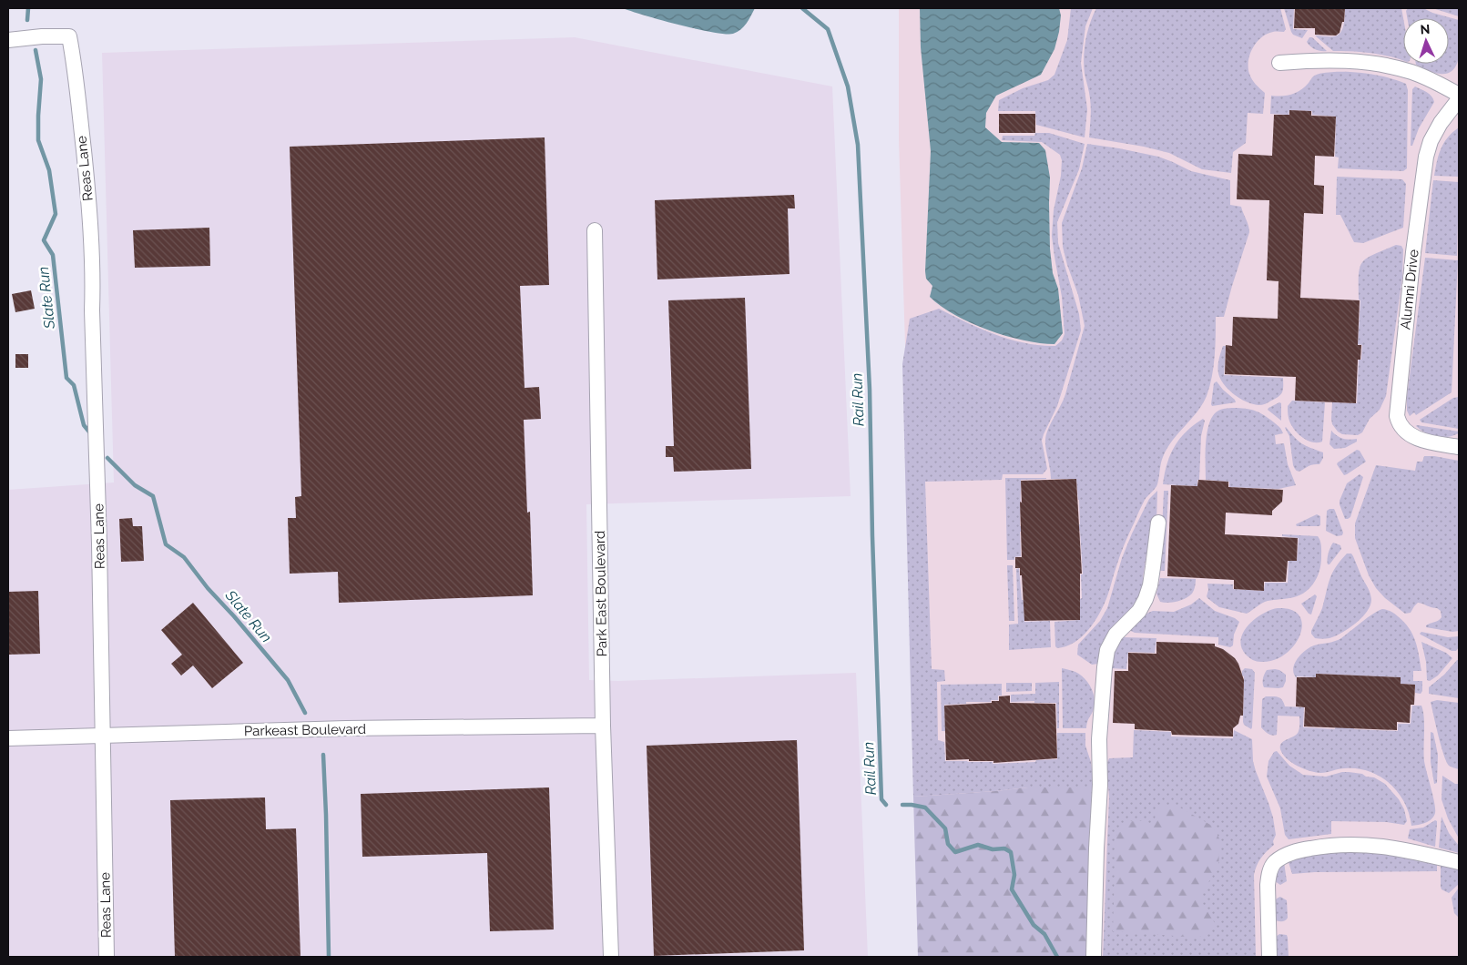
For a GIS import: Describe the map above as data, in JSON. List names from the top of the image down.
{
  "streets": {
    "street": [
      "Reas Lane",
      "Alumni Drive",
      "Park East Boulevard",
      "Parkeast Boulevard"
    ]
  },
  "crossings": [
    ["Reas Lane", "Parkeast Boulevard"],
    ["Park East Boulevard", "Parkeast Boulevard"]
  ],
  "water": ["Slate Run", "Rail Run"],
  "north": "top"
}
